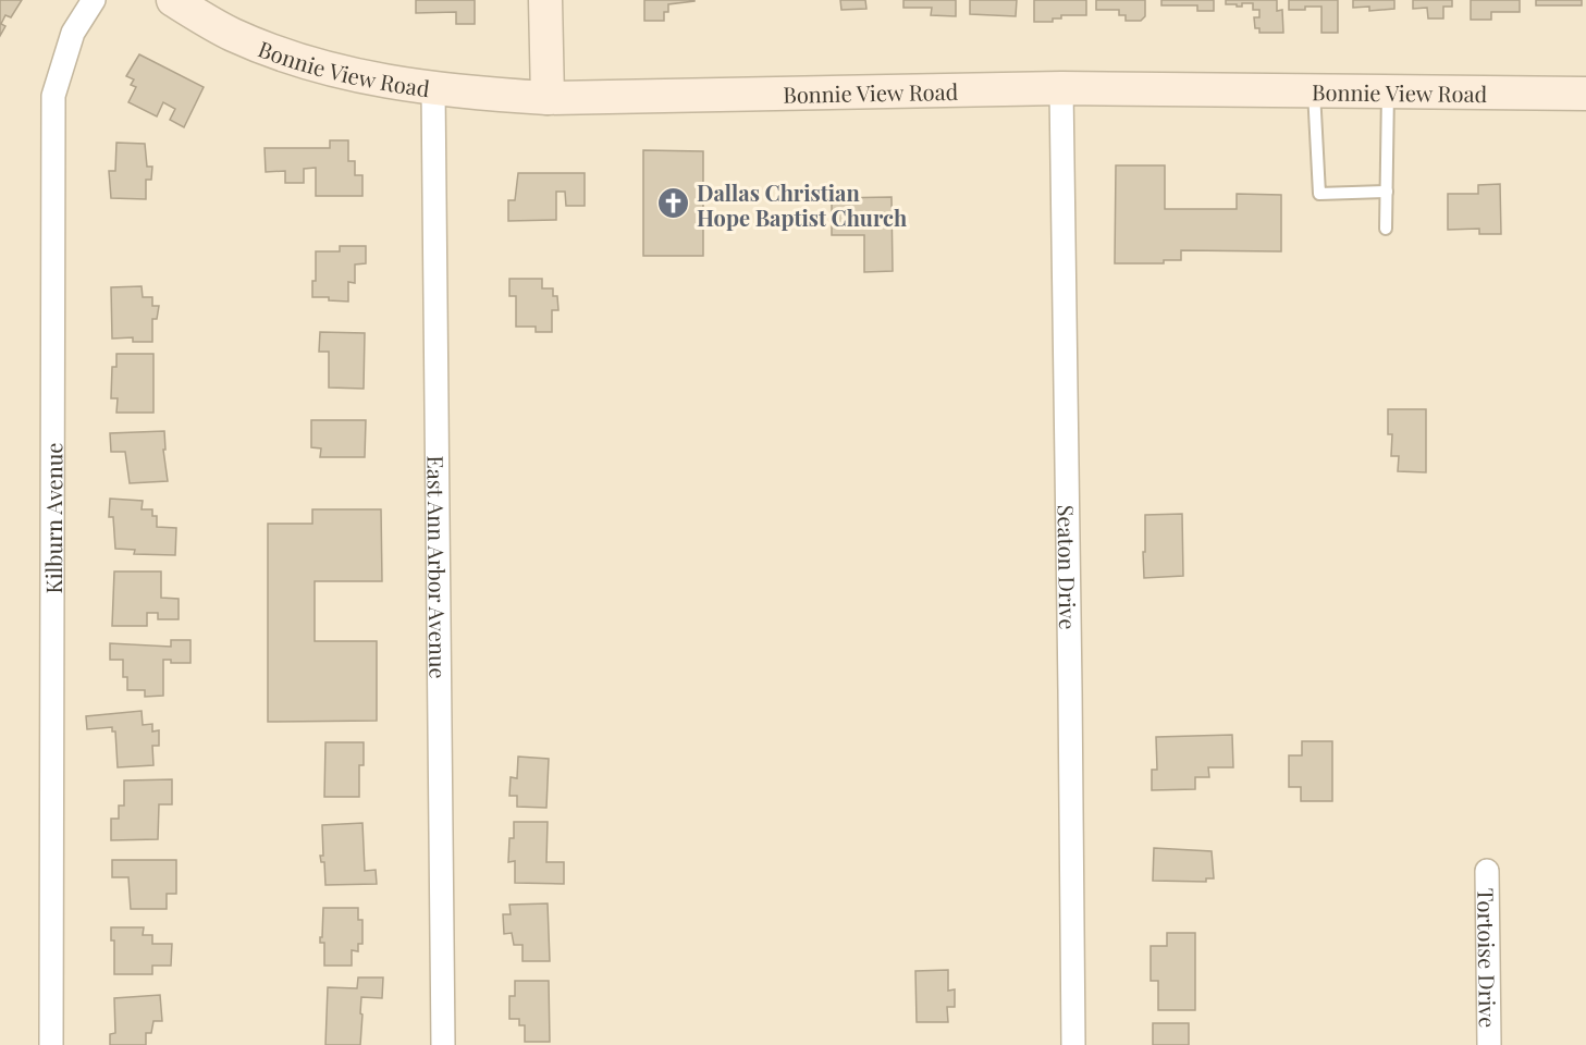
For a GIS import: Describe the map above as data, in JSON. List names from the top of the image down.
{
  "streets": {
    "street": [
      "Bonnie View Road",
      "Kilburn Avenue",
      "East Ann Arbor Avenue",
      "Seaton Drive",
      "Tortoise Drive"
    ]
  },
  "crossings": [
    ["Bonnie View Road", "East Ann Arbor Avenue"],
    ["Bonnie View Road", "Seaton Drive"]
  ],
  "places": {
    "church": ["Dallas Christian Hope Baptist Church"]
  }
}
